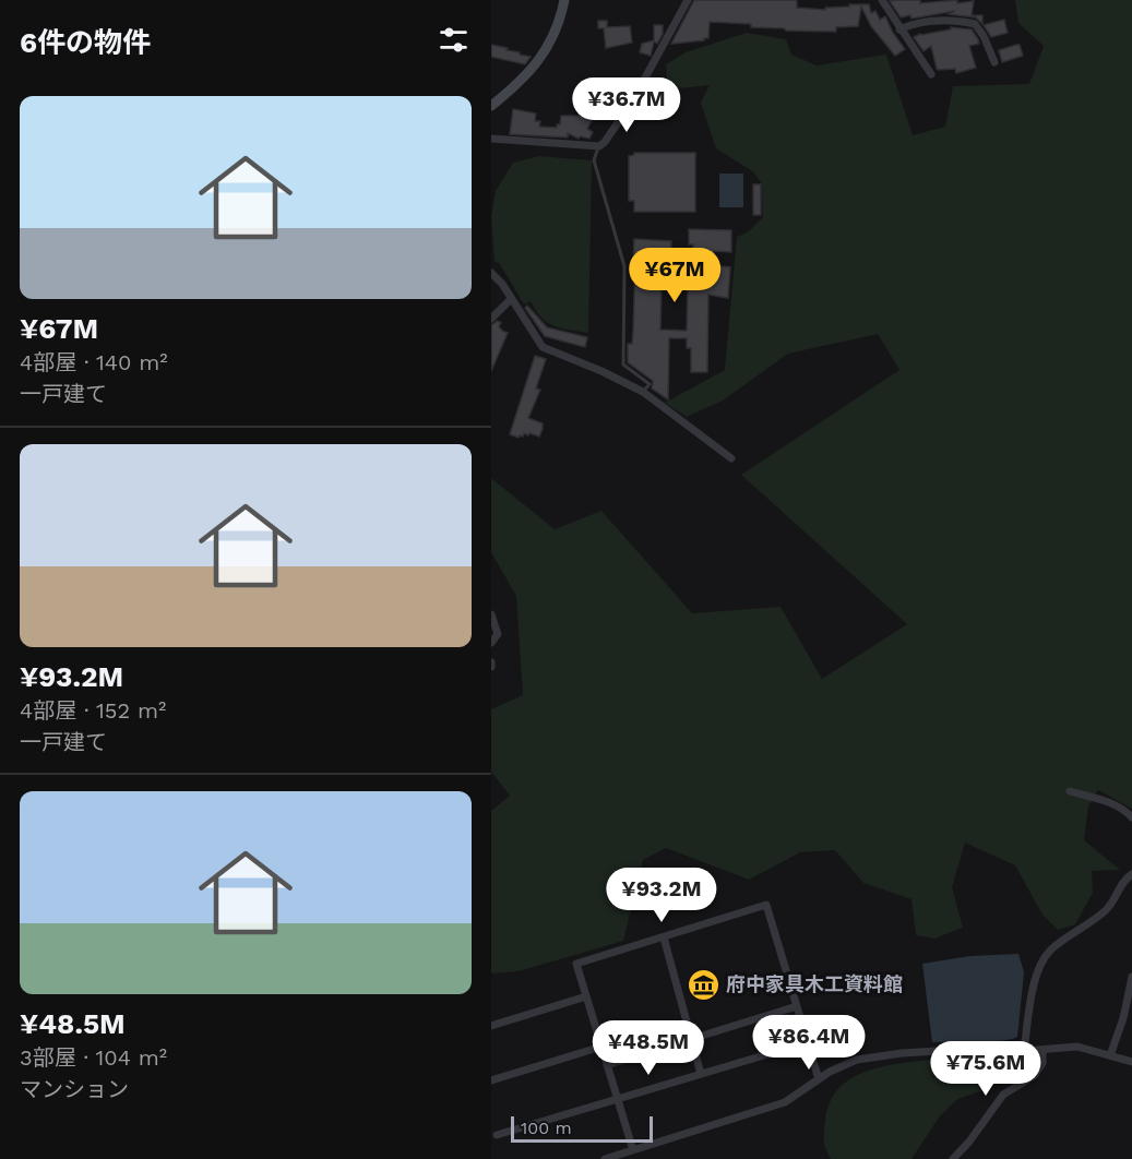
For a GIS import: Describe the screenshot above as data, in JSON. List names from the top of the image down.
{
  "places": {
    "museum": ["府中家具木工資料館"]
  },
  "scale_bar": "100 m",
  "page": {
    "heading": "6件の物件",
    "price": [
      "¥36.7M",
      "¥67M",
      "¥93.2M",
      "¥86.4M",
      "¥48.5M",
      "¥75.6M"
    ],
    "list": [
      {
        "name": "¥67M",
        "note": "4部屋 · 140 m² · 一戸建て"
      },
      {
        "name": "¥93.2M",
        "note": "4部屋 · 152 m² · 一戸建て"
      },
      {
        "name": "¥48.5M",
        "note": "3部屋 · 104 m² · マンション"
      }
    ],
    "scale": "100 m"
  }
}
